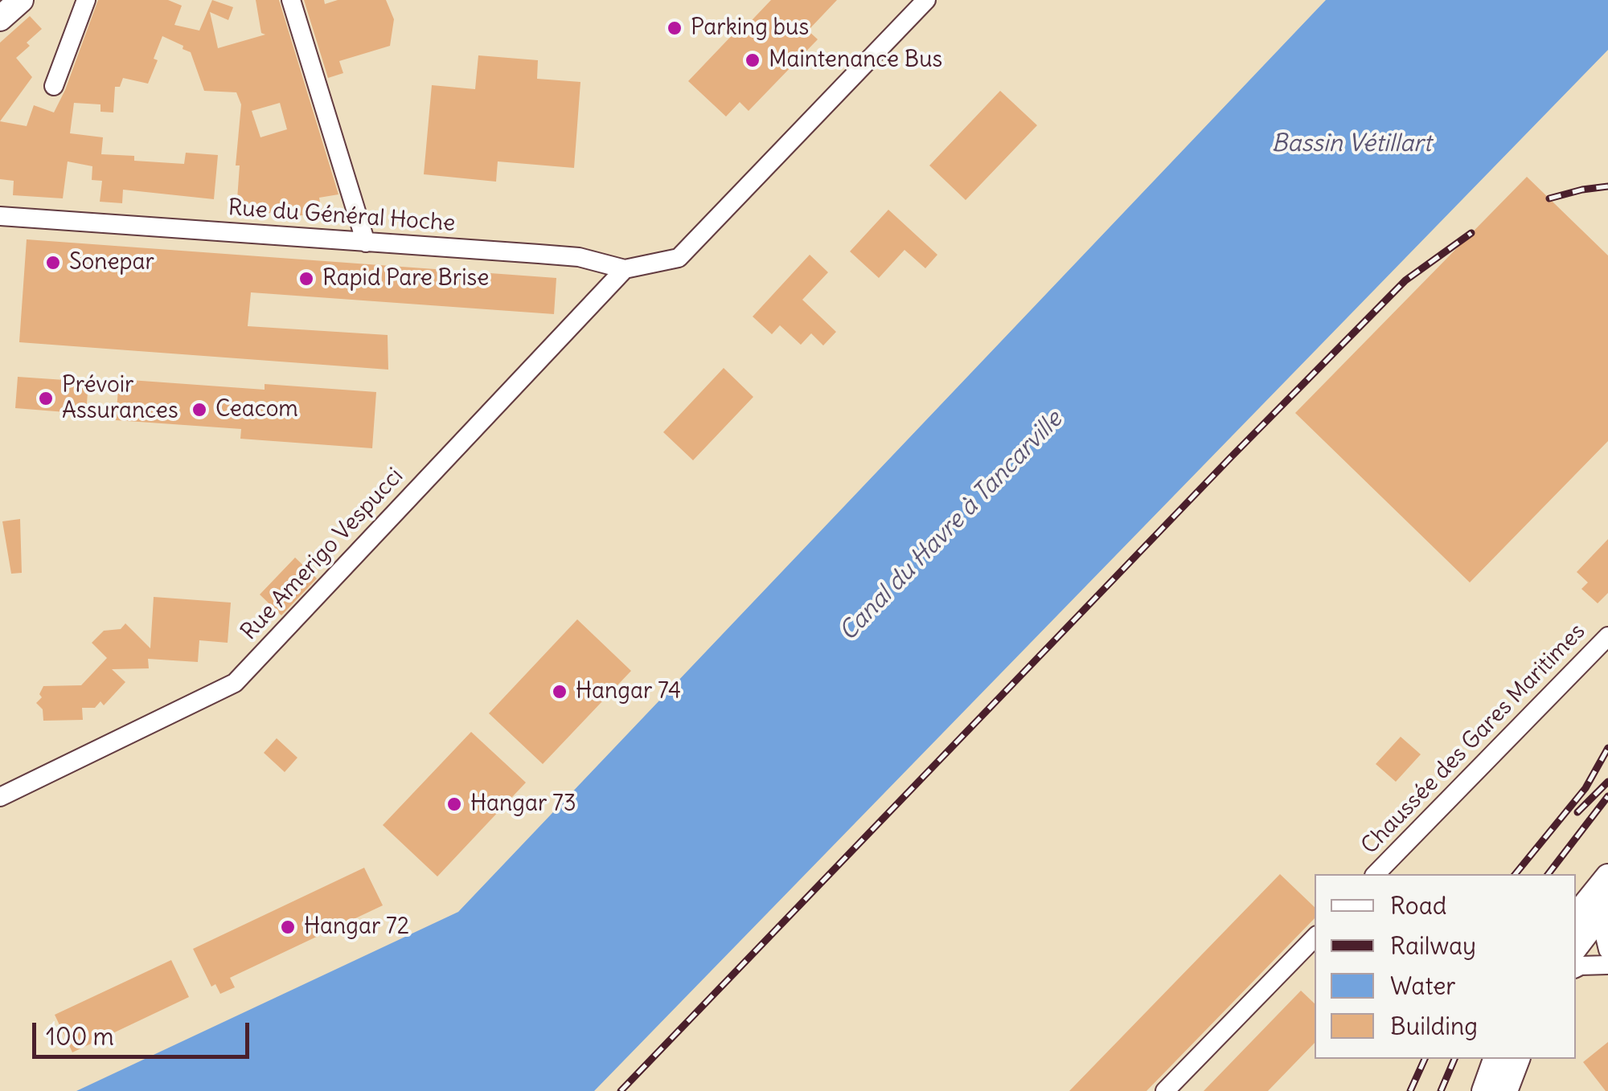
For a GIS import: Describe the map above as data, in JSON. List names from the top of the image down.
{
  "streets": {
    "street": ["Rue du Général Hoche", "Rue Amerigo Vespucci", "Chaussée des Gares Maritimes"]
  },
  "crossings": [
    ["Rue du Général Hoche", "Rue Amerigo Vespucci"]
  ],
  "water": ["Bassin Vétillart", "Canal du Havre à Tancarville"],
  "places": [
    "Parking bus",
    "Maintenance Bus",
    "Sonepar",
    "Rapid Pare Brise",
    "Prévoir Assurances",
    "Ceacom",
    "Hangar 74",
    "Hangar 73",
    "Hangar 72"
  ],
  "legend": [
    "Road",
    "Railway",
    "Water",
    "Building"
  ],
  "scale_bar": "100 m"
}
